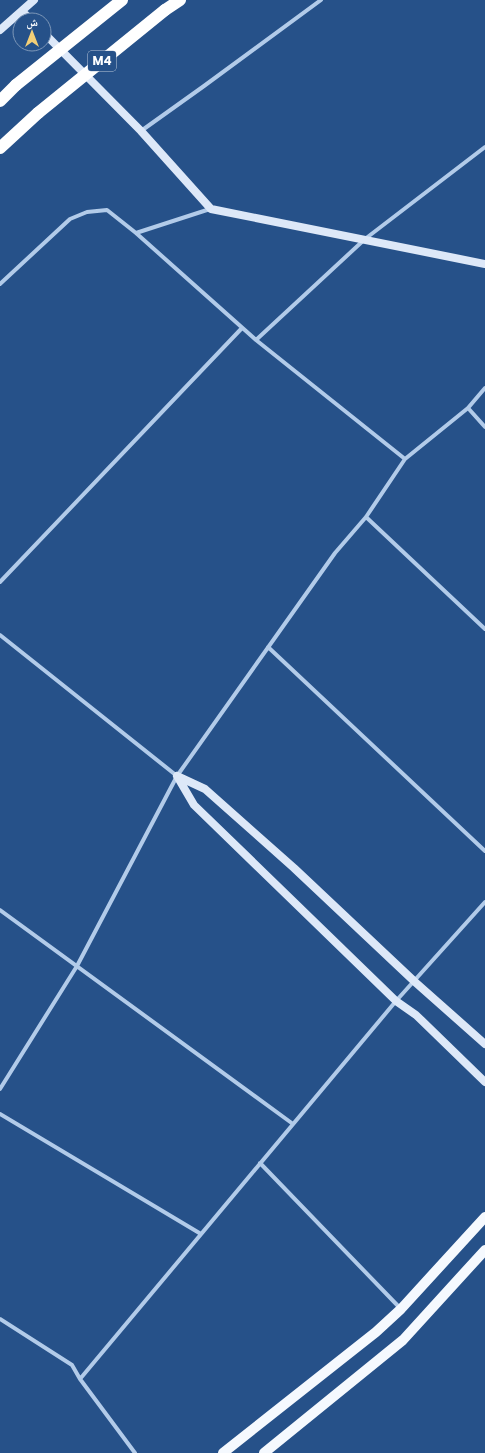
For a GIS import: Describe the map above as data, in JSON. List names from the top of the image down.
{
  "streets": {
    "highway": ["M4"]
  },
  "north": "top"
}
